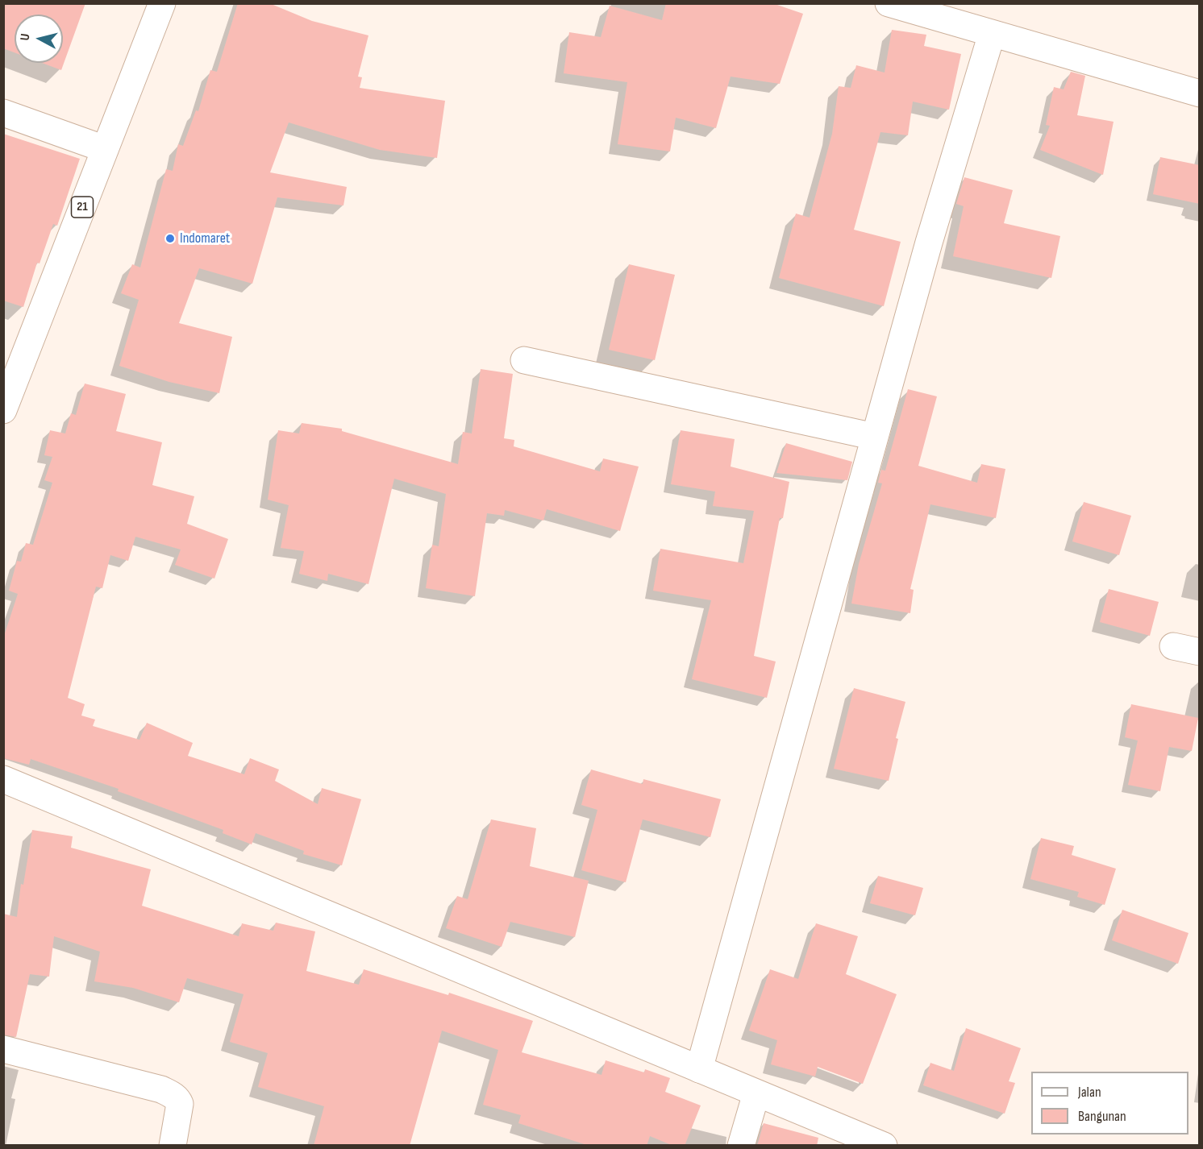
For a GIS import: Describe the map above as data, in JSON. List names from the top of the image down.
{
  "streets": {
    "main road": ["21"]
  },
  "places": ["Indomaret"],
  "legend": ["Jalan", "Bangunan"],
  "north": "left"
}
